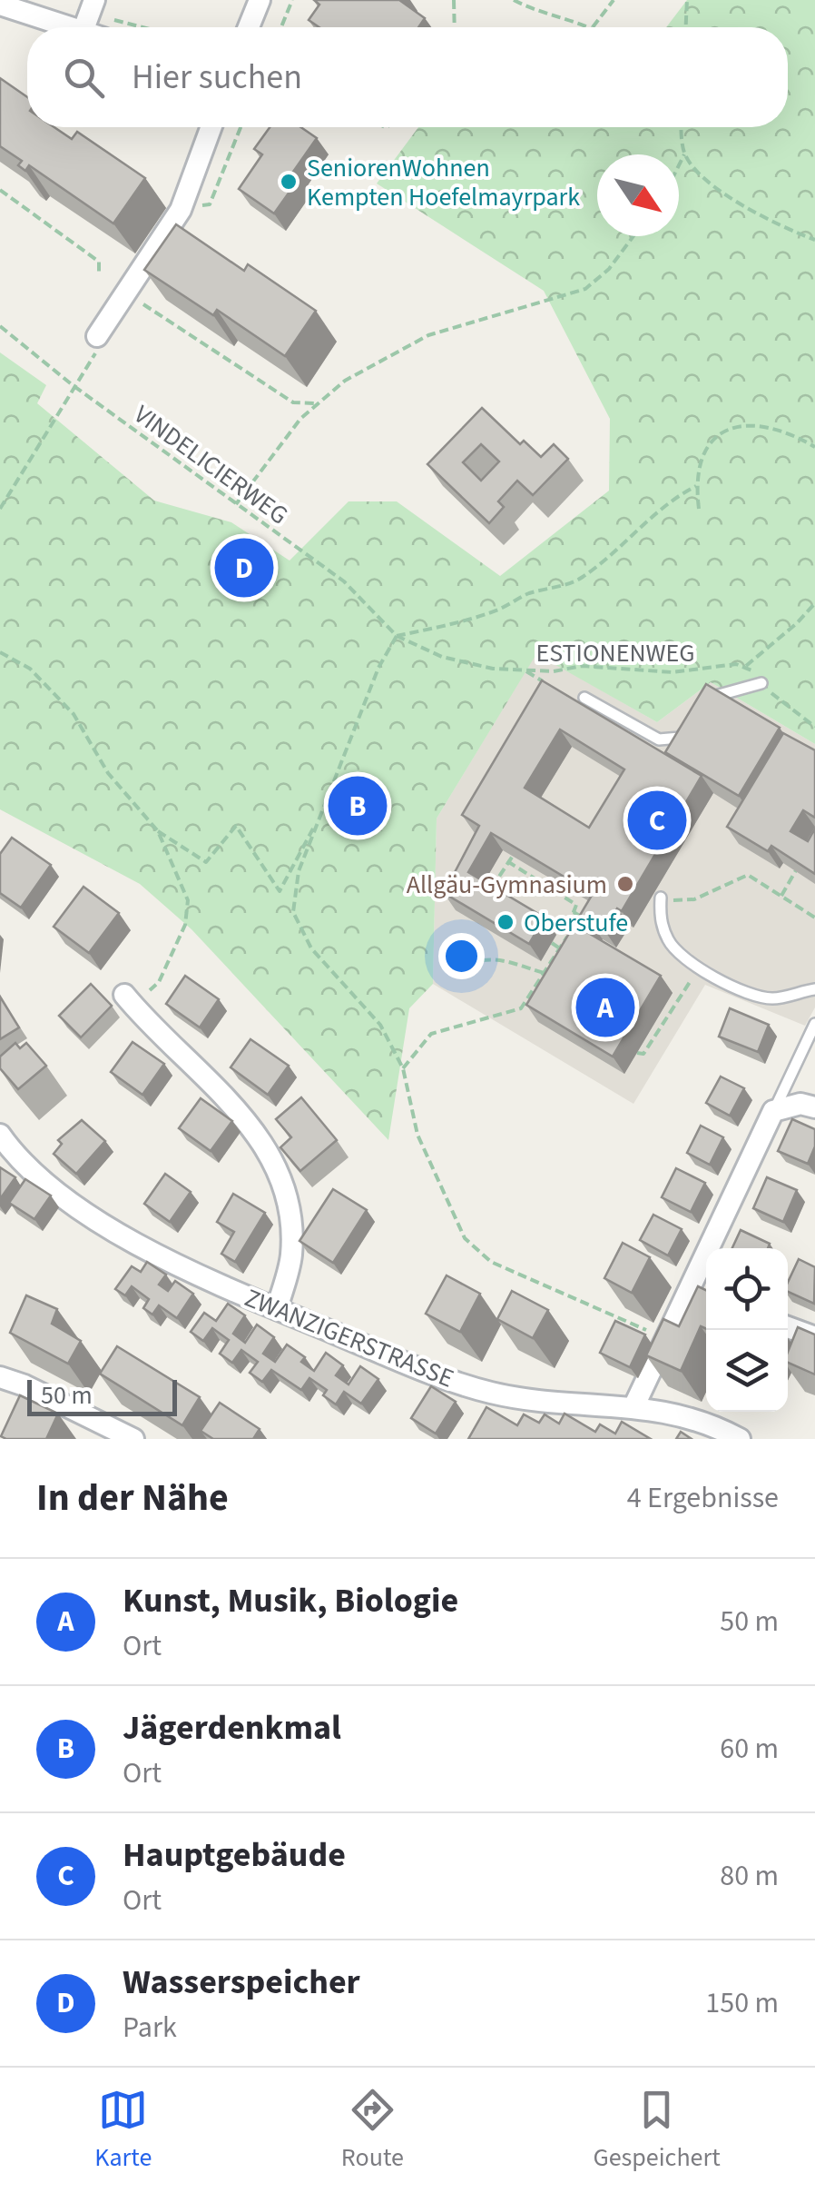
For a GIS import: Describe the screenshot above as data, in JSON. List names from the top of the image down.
{
  "streets": {
    "street": ["ZWANZIGERSTRASSE"],
    "path": ["VINDELICIERWEG", "ESTIONENWEG"]
  },
  "crossings": [
    ["VINDELICIERWEG", "ESTIONENWEG"]
  ],
  "places": ["SeniorenWohnen Kempten Hoefelmayrpark", "Allgäu-Gymnasium", "Oberstufe"],
  "scale_bar": "50 m",
  "north": "bottom right",
  "page": {
    "search": "Hier suchen",
    "pins": [
      "D",
      "B",
      "C",
      "A"
    ],
    "scale": "50 m",
    "heading": ["In der Nähe", "4 Ergebnisse"],
    "list": [
      {
        "mark": "A",
        "name": "Kunst, Musik, Biologie",
        "note": "Ort",
        "value": "50 m"
      },
      {
        "mark": "B",
        "name": "Jägerdenkmal",
        "note": "Ort",
        "value": "60 m"
      },
      {
        "mark": "C",
        "name": "Hauptgebäude",
        "note": "Ort",
        "value": "80 m"
      },
      {
        "mark": "D",
        "name": "Wasserspeicher",
        "note": "Park",
        "value": "150 m"
      }
    ],
    "nav": ["Karte", "Route", "Gespeichert"]
  }
}
